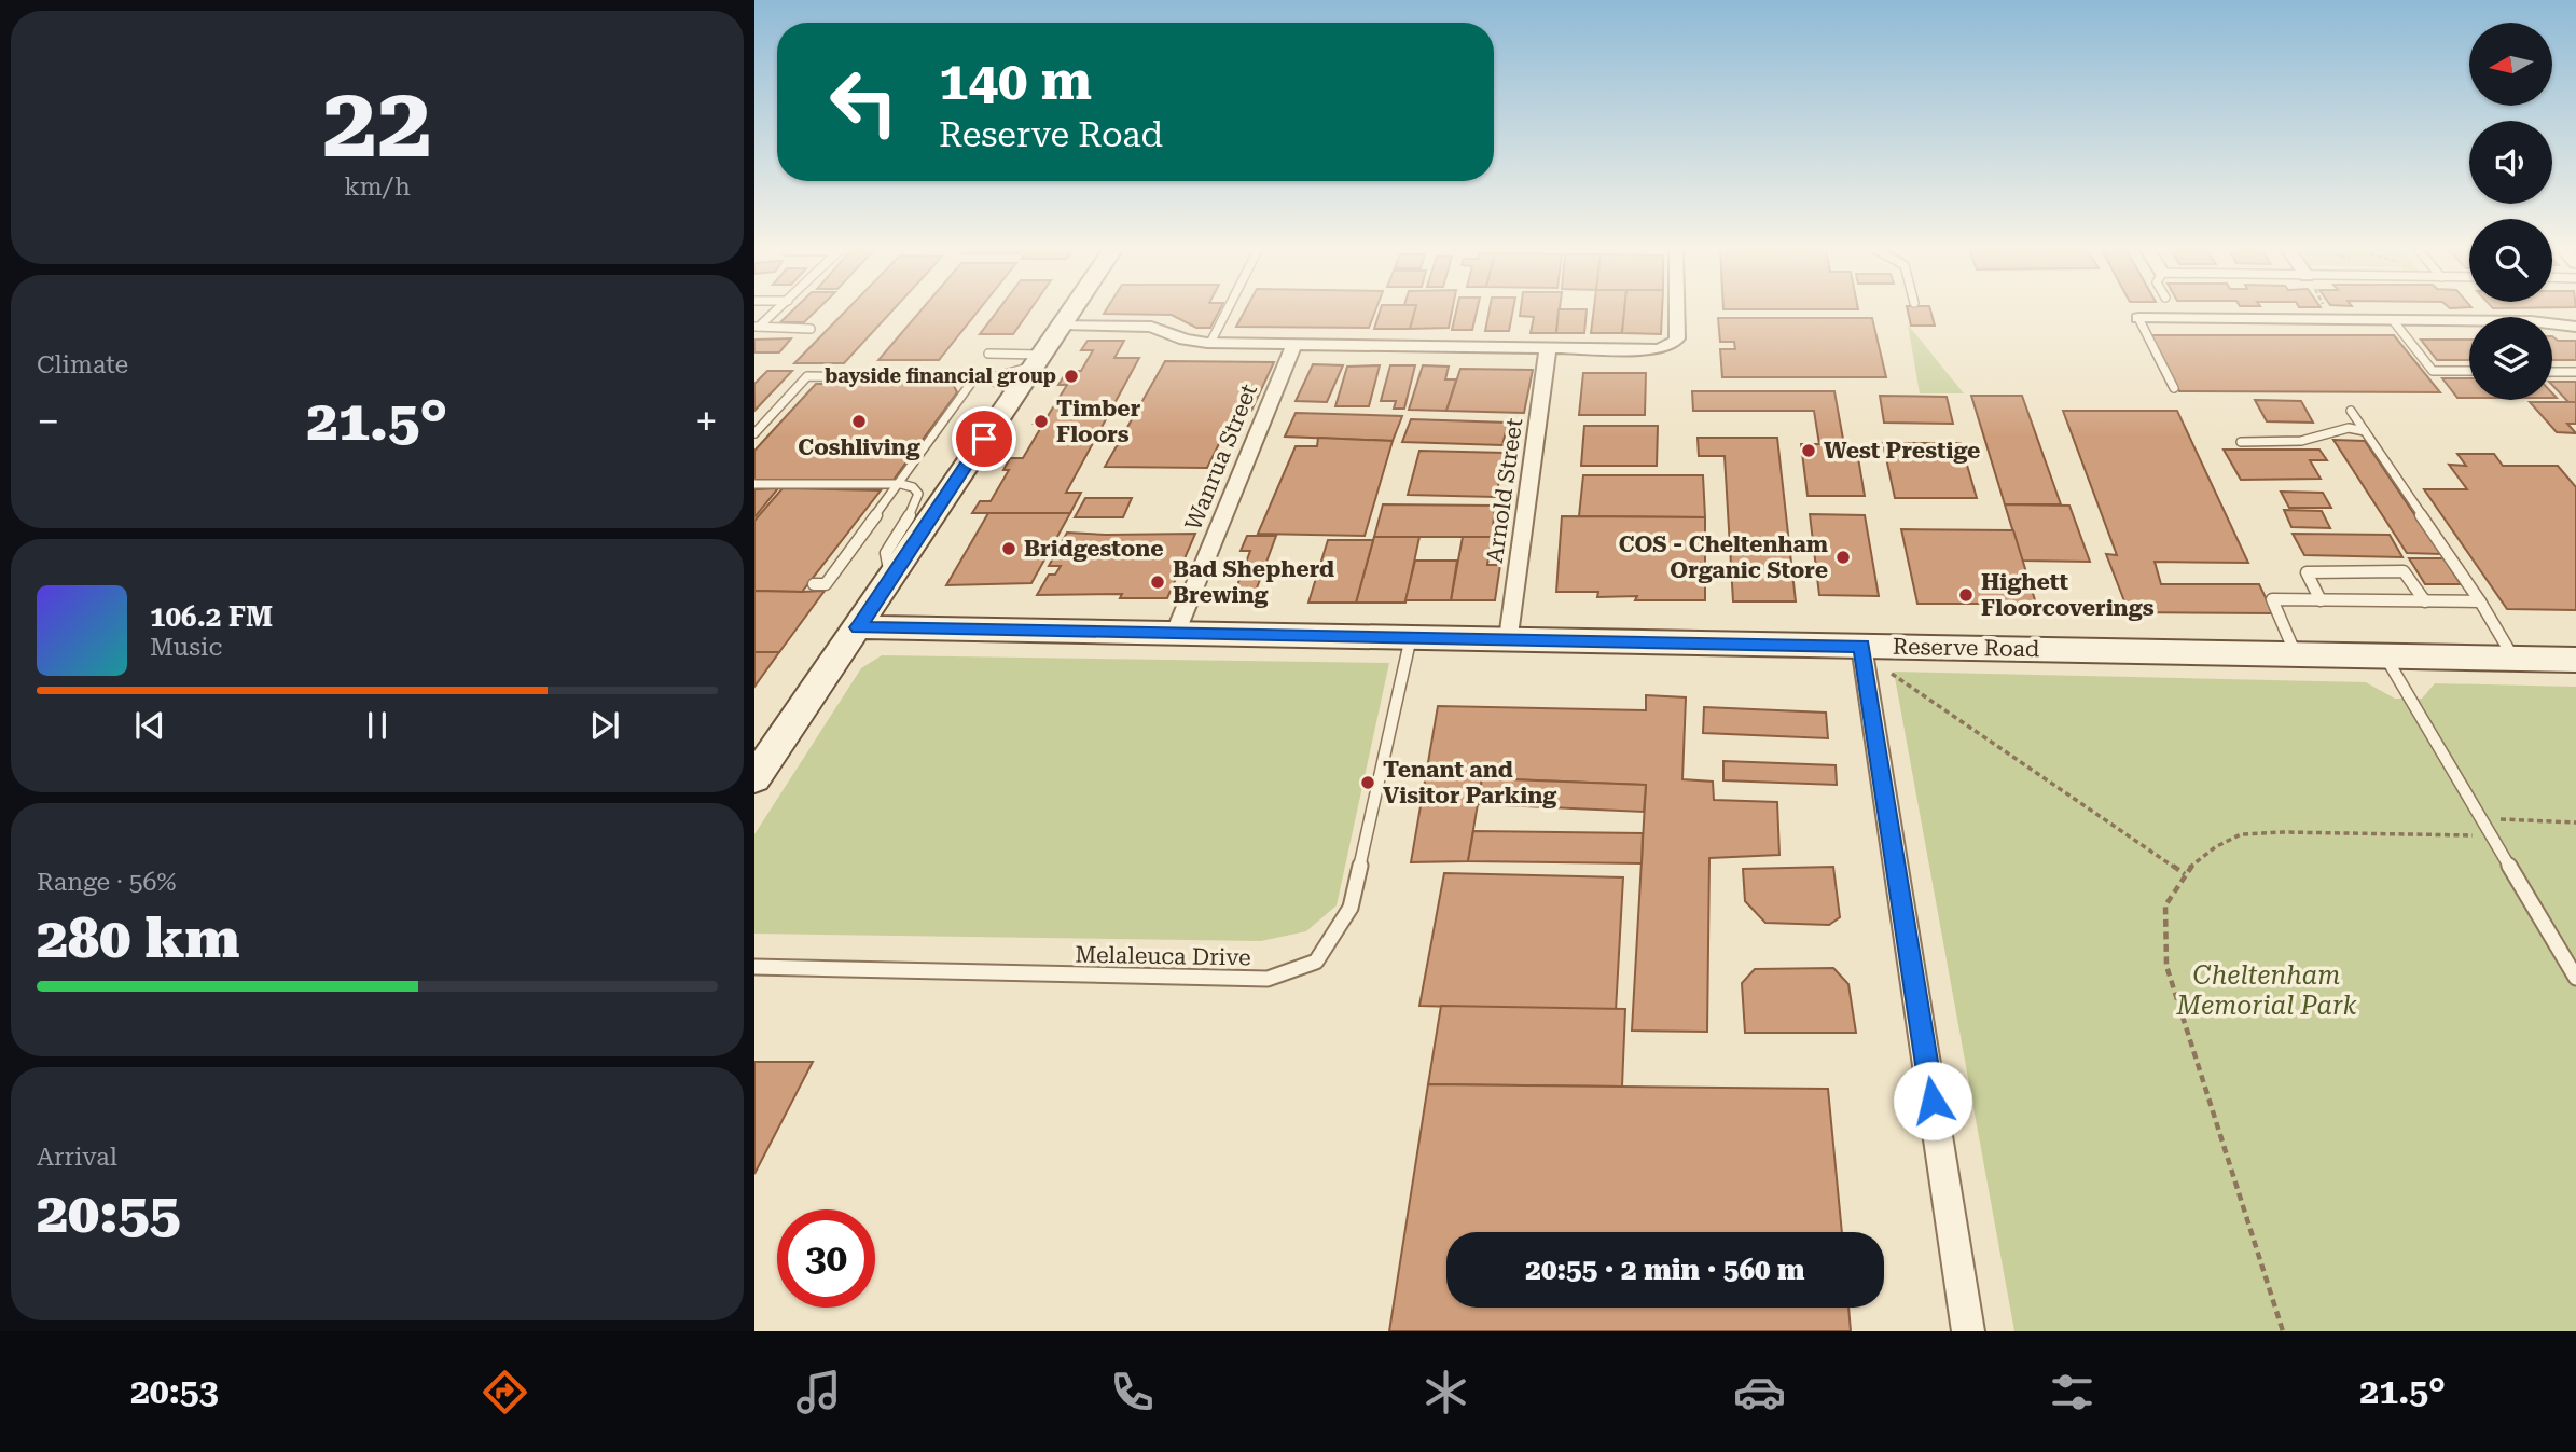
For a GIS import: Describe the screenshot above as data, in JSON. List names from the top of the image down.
{
  "streets": {
    "street": ["Wanrua Street", "Arnold Street", "Reserve Road"],
    "lane": ["Melaleuca Drive"]
  },
  "crossings": [
    ["Wanrua Street", "Reserve Road"],
    ["Arnold Street", "Reserve Road"],
    ["Reserve Road", "Melaleuca Drive"]
  ],
  "parks": ["Cheltenham Memorial Park"],
  "places": [
    "bayside financial group",
    "Coshliving",
    "Timber Floors",
    "West Prestige",
    "Bridgestone",
    "COS - Cheltenham Organic Store",
    "Bad Shepherd Brewing",
    "Highett Floorcoverings",
    "Tenant and Visitor Parking"
  ],
  "north": "left",
  "page": {
    "tile": [
      ["22", "km/h"],
      "Climate",
      ["Range · 56%", "280 km"],
      ["Arrival", "20:55"]
    ],
    "turn": ["140 m", "Reserve Road"],
    "heat": ["−", "21.5°", "+"],
    "song": ["106.2 FM", "Music"],
    "limit": "30",
    "trip": "20:55 · 2 min · 560 m",
    "tabs": ["20:53", "21.5°"]
  }
}
